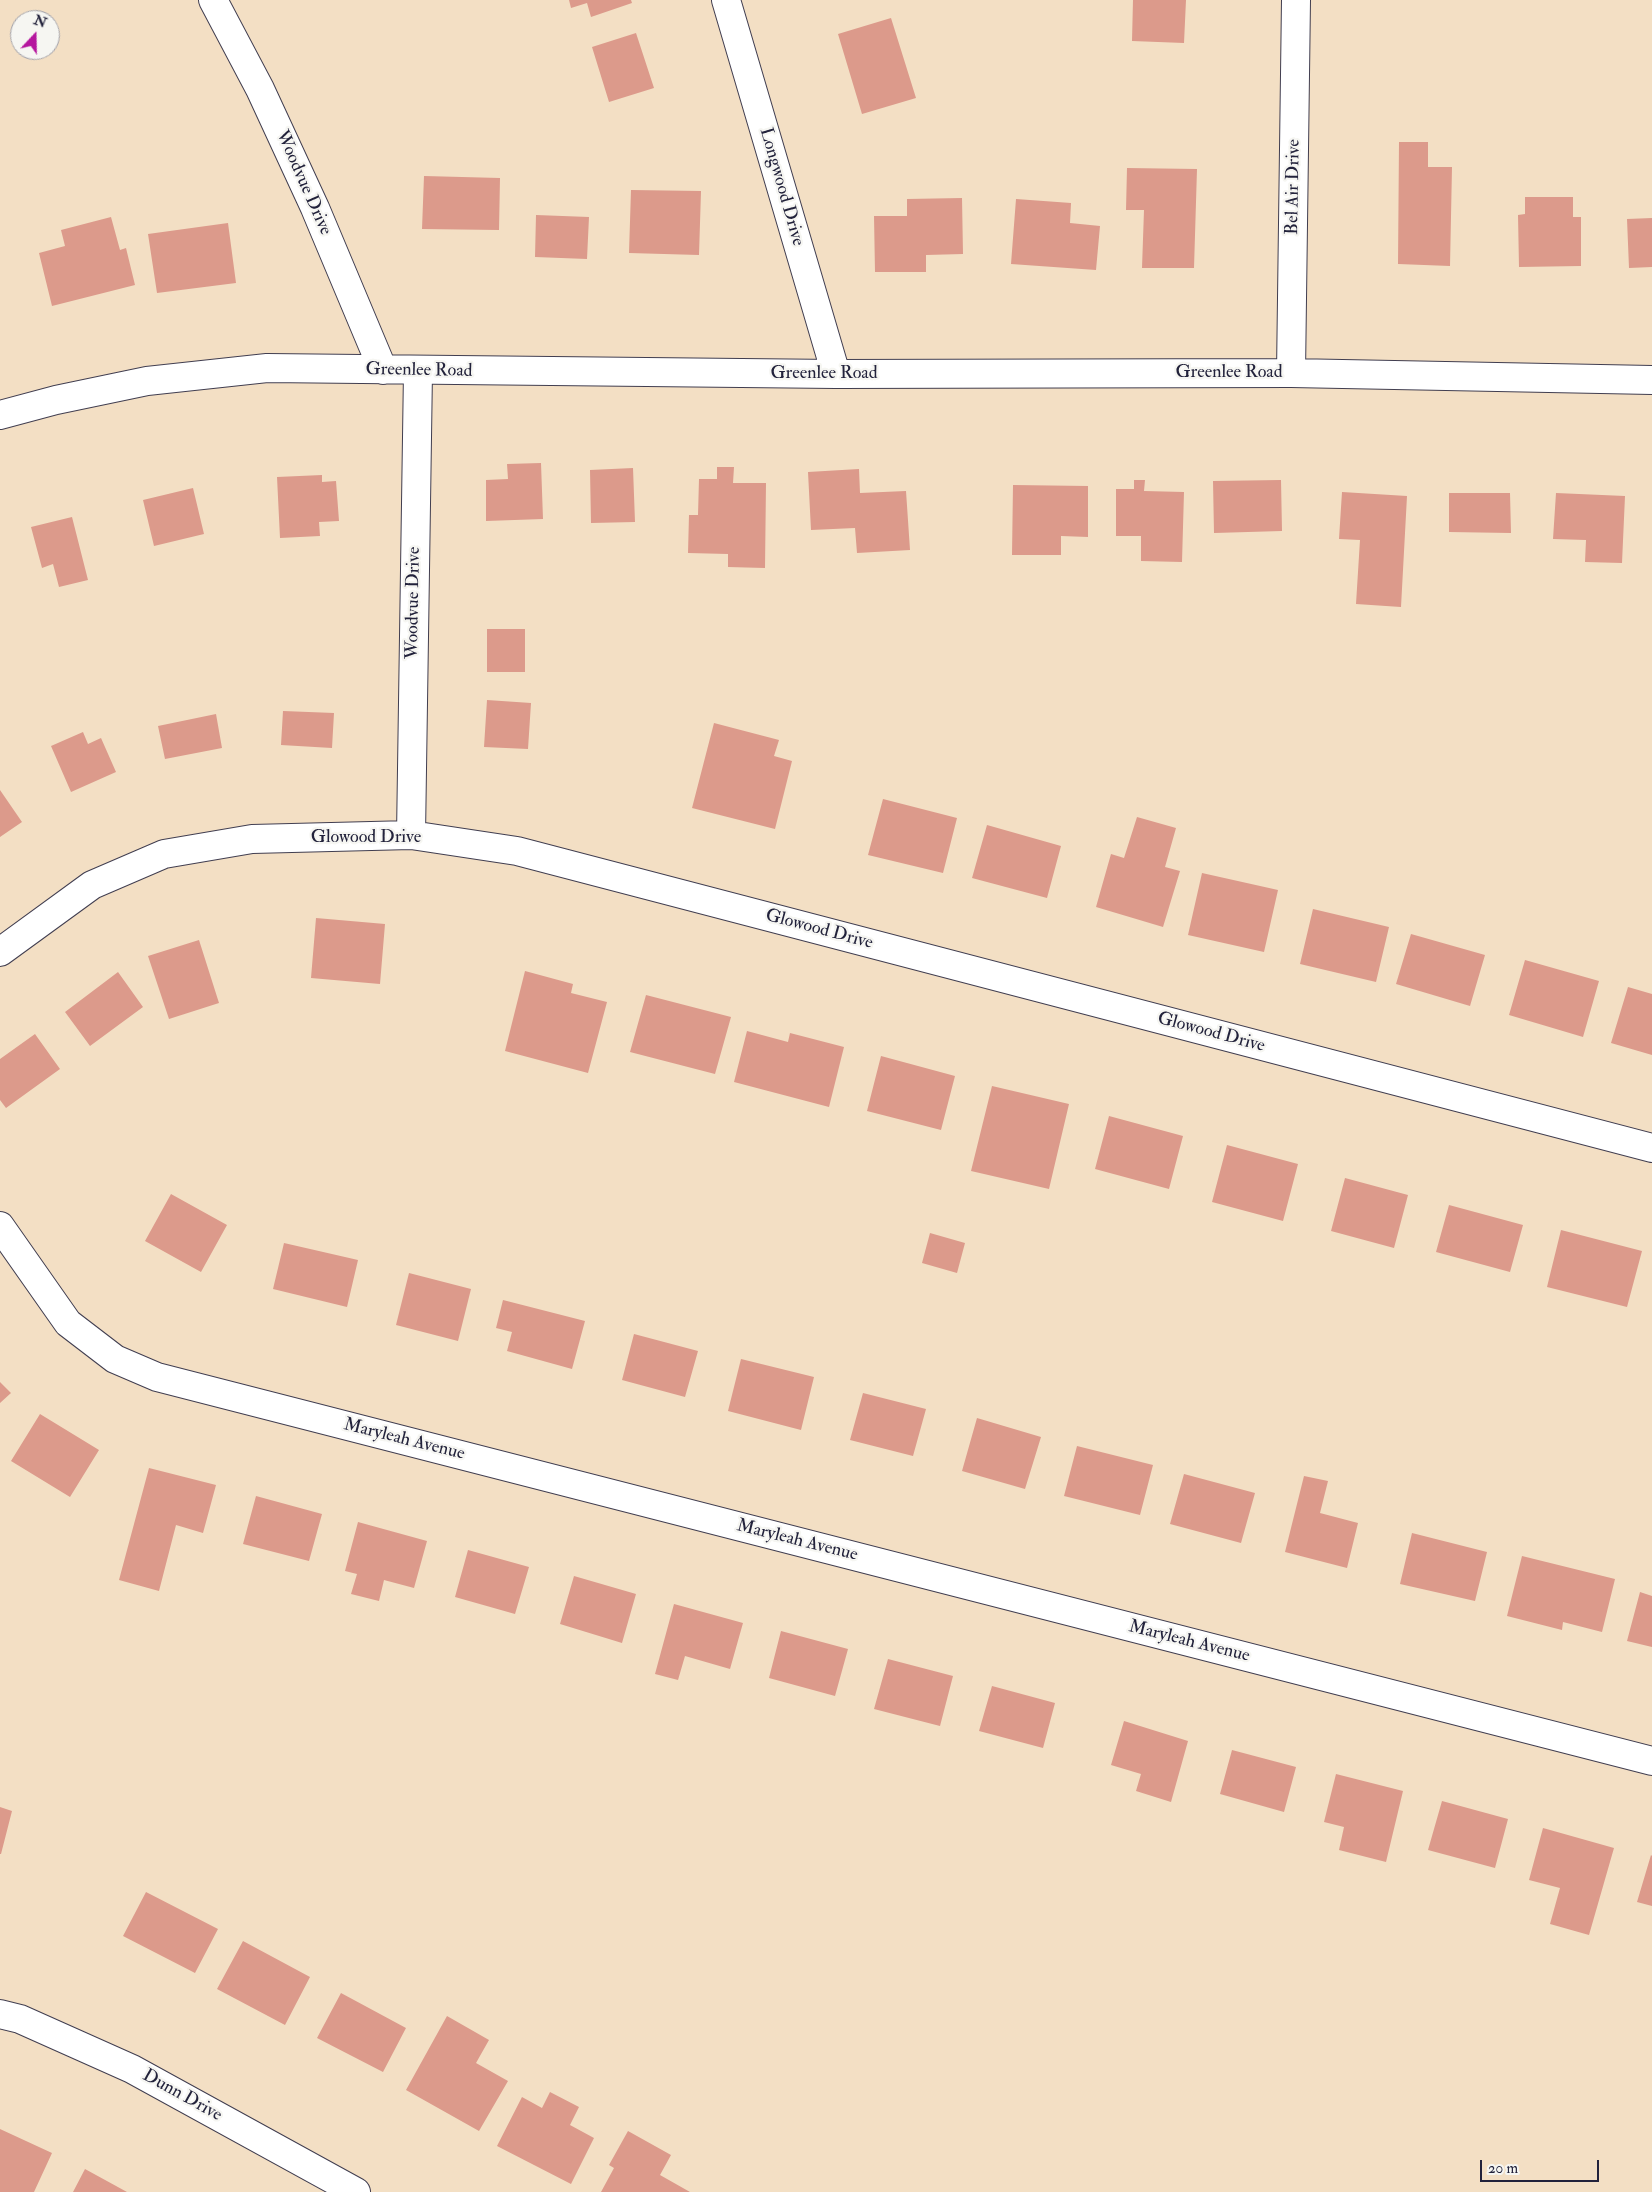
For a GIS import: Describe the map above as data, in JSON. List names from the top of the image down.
{
  "streets": {
    "street": [
      "Woodvue Drive",
      "Longwood Drive",
      "Bel Air Drive",
      "Greenlee Road",
      "Glowood Drive",
      "Maryleah Avenue",
      "Dunn Drive"
    ]
  },
  "crossings": [
    ["Woodvue Drive", "Greenlee Road"],
    ["Woodvue Drive", "Glowood Drive"],
    ["Longwood Drive", "Greenlee Road"],
    ["Bel Air Drive", "Greenlee Road"]
  ],
  "scale_bar": "20 m",
  "north": "top"
}
